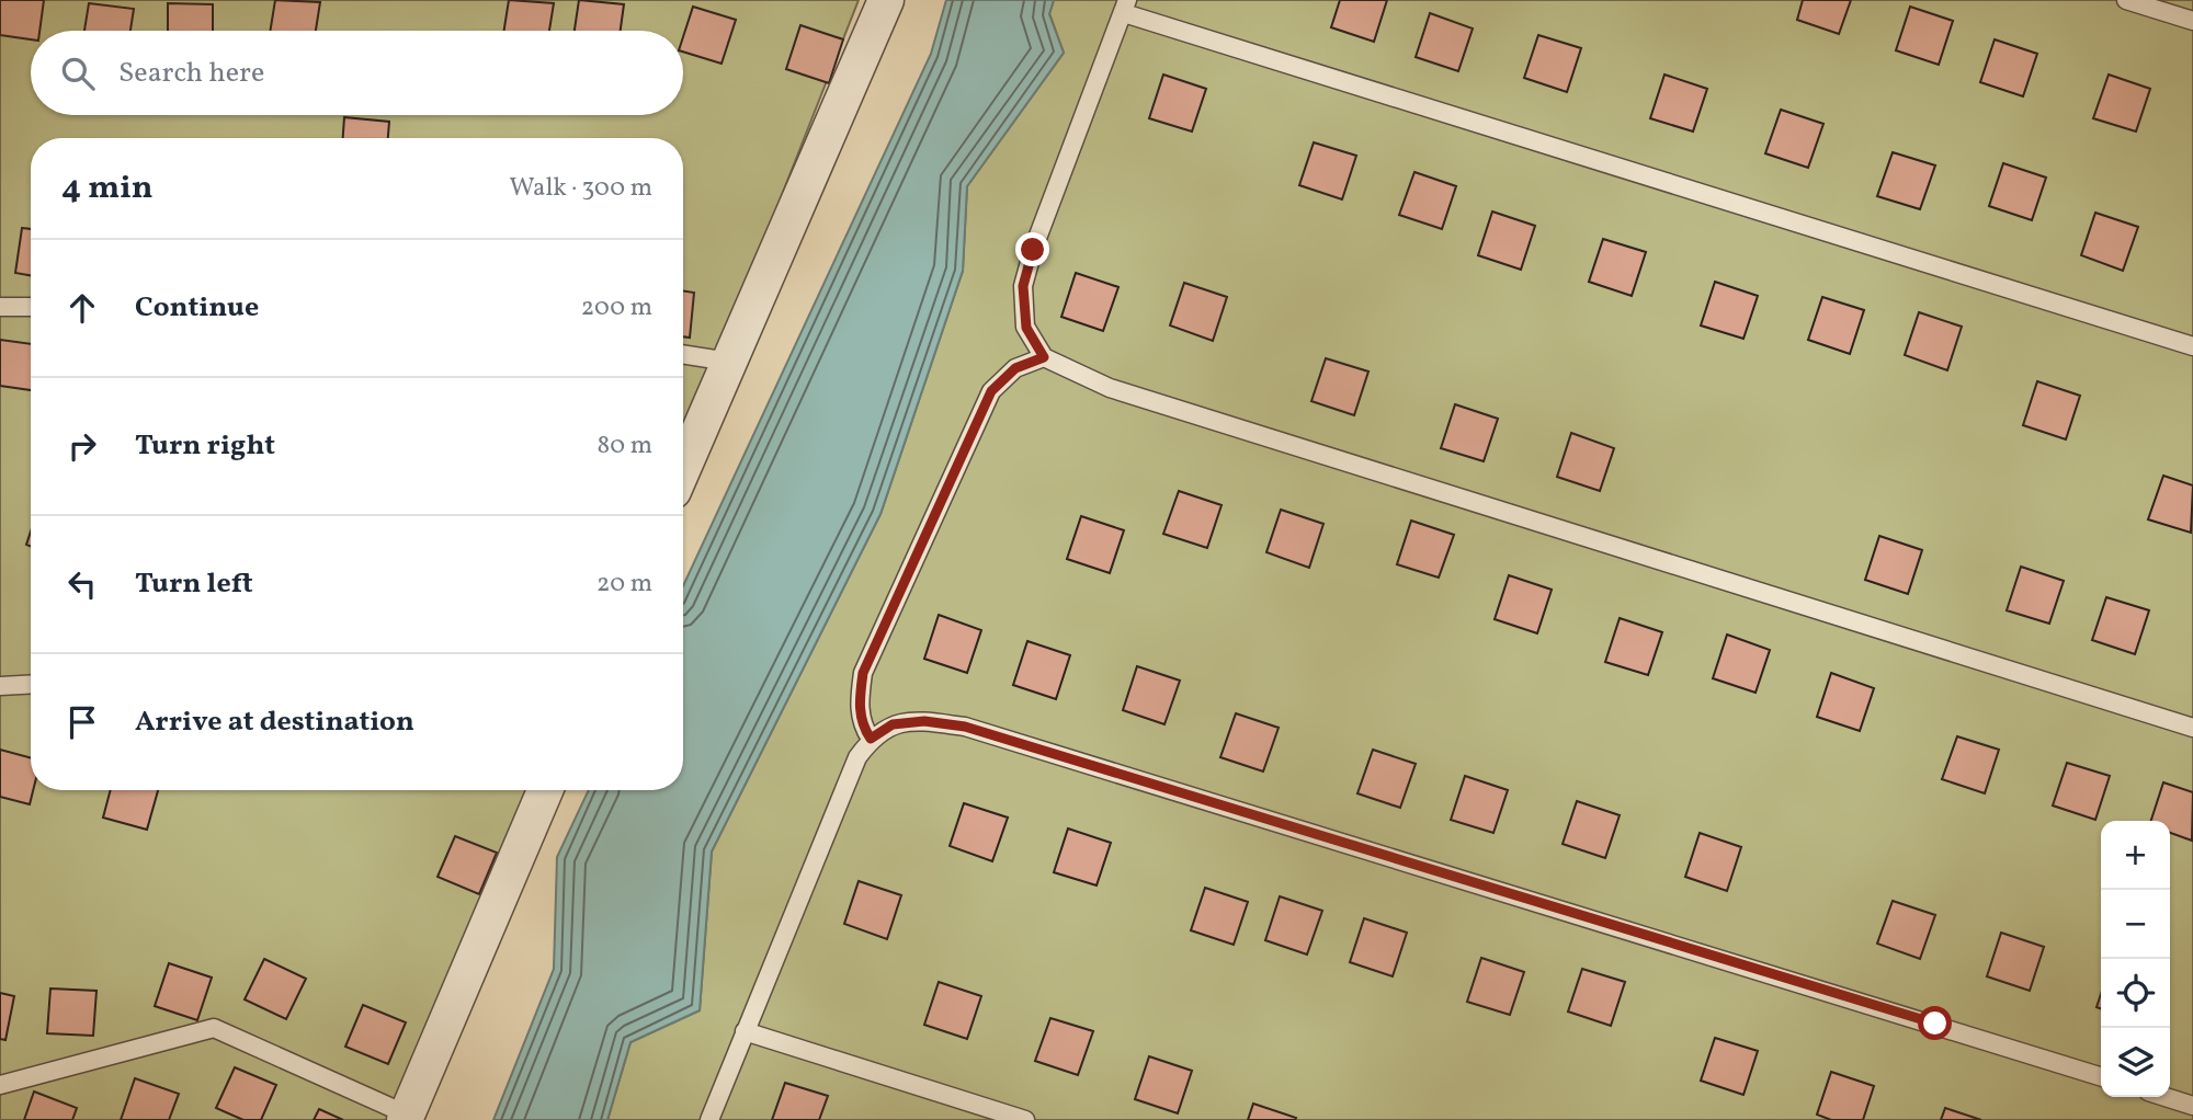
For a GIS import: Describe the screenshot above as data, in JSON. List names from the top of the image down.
{
  "page": {
    "search": "Search here",
    "heading": ["4 min", "Walk · 300 m"],
    "list": [
      ["Continue", "200 m"],
      ["Turn right", "80 m"],
      ["Turn left", "20 m"],
      "Arrive at destination"
    ],
    "map_buttons": ["+", "−"]
  }
}
